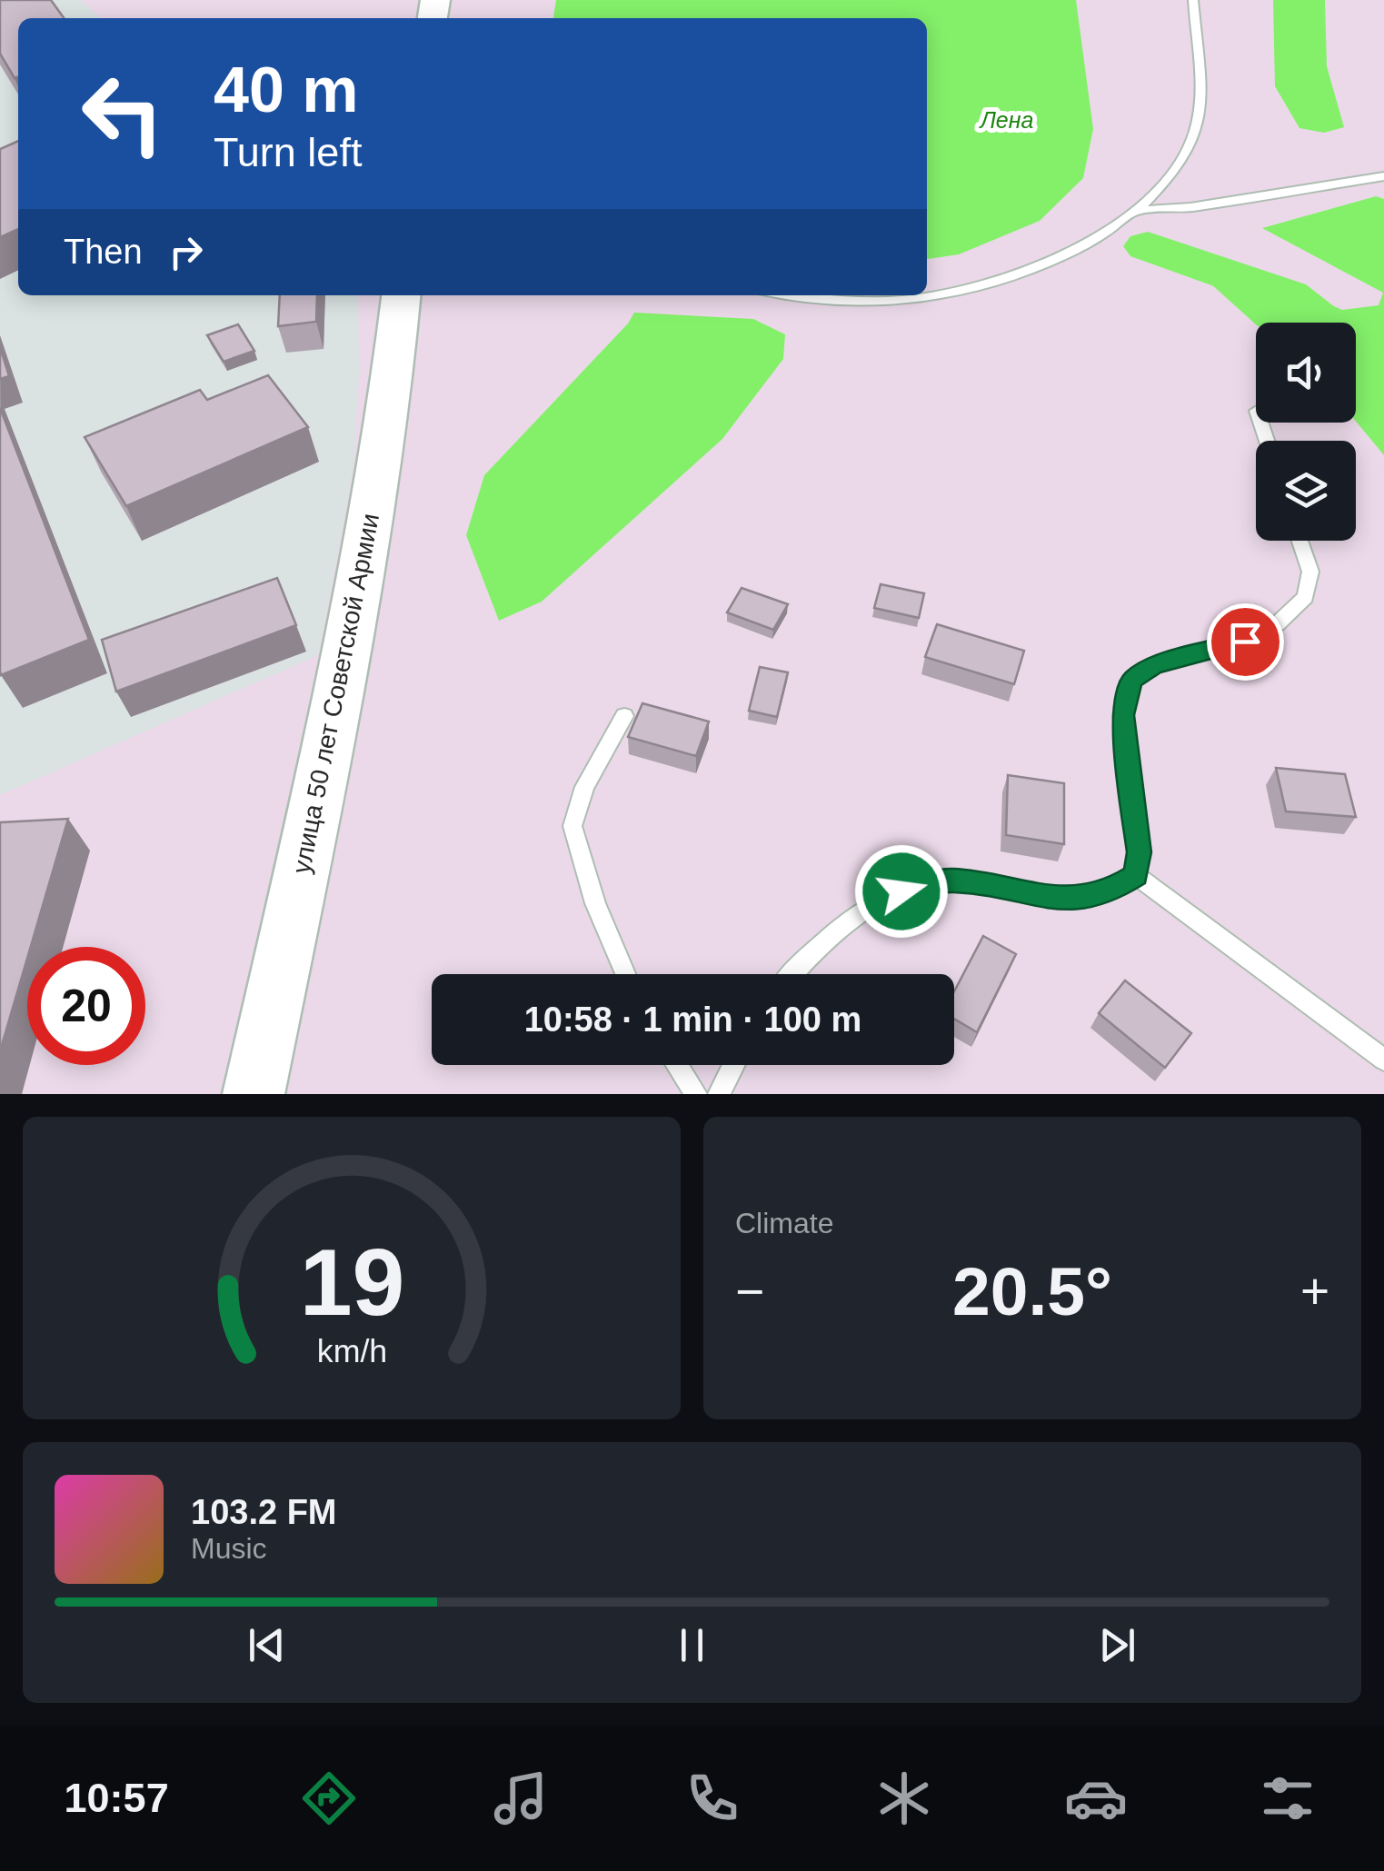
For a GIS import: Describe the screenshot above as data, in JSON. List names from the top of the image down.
{
  "streets": {
    "main road": ["улица 50 лет Советской Армии"]
  },
  "water": ["Лена"],
  "page": {
    "turn": ["40 m", "Turn left"],
    "then": "Then",
    "limit": "20",
    "trip": "10:58 · 1 min · 100 m",
    "tile": "Climate",
    "heat": ["−", "20.5°", "+"],
    "song": ["103.2 FM", "Music"],
    "tabs": "10:57",
    "gauge": ["19", "km/h"]
  }
}
